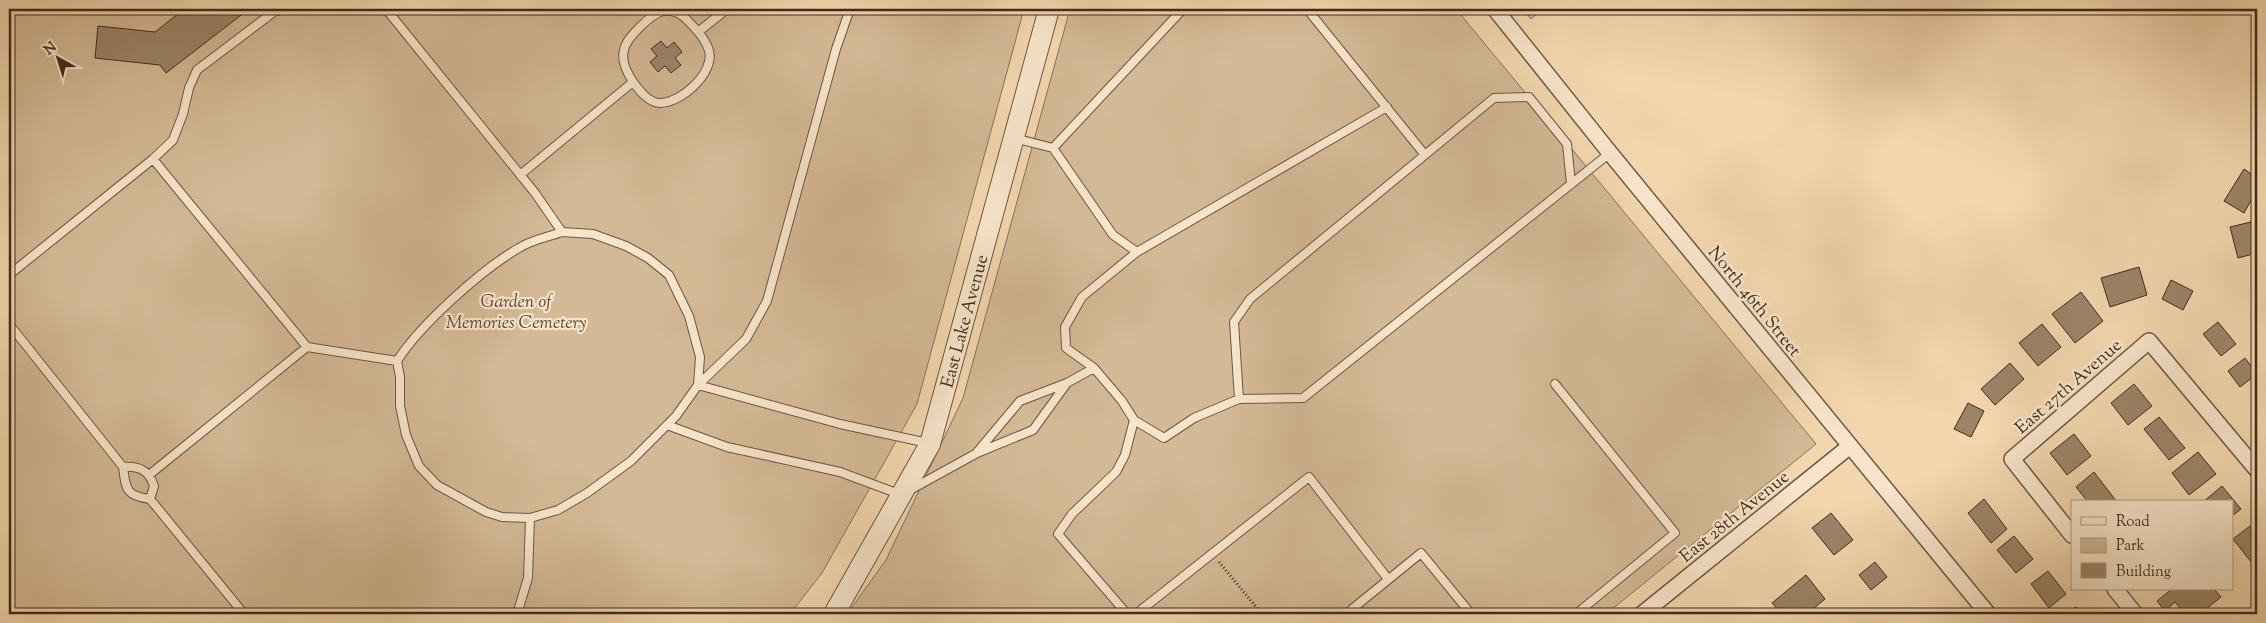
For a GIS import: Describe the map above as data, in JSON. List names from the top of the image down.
{
  "streets": {
    "street": [
      "North 46th Street",
      "East Lake Avenue",
      "East 27th Avenue",
      "East 28th Avenue"
    ]
  },
  "crossings": [
    ["North 46th Street", "East 28th Avenue"]
  ],
  "parks": ["Garden of Memories Cemetery"],
  "legend": ["Road", "Park", "Building"],
  "north": "top left"
}
